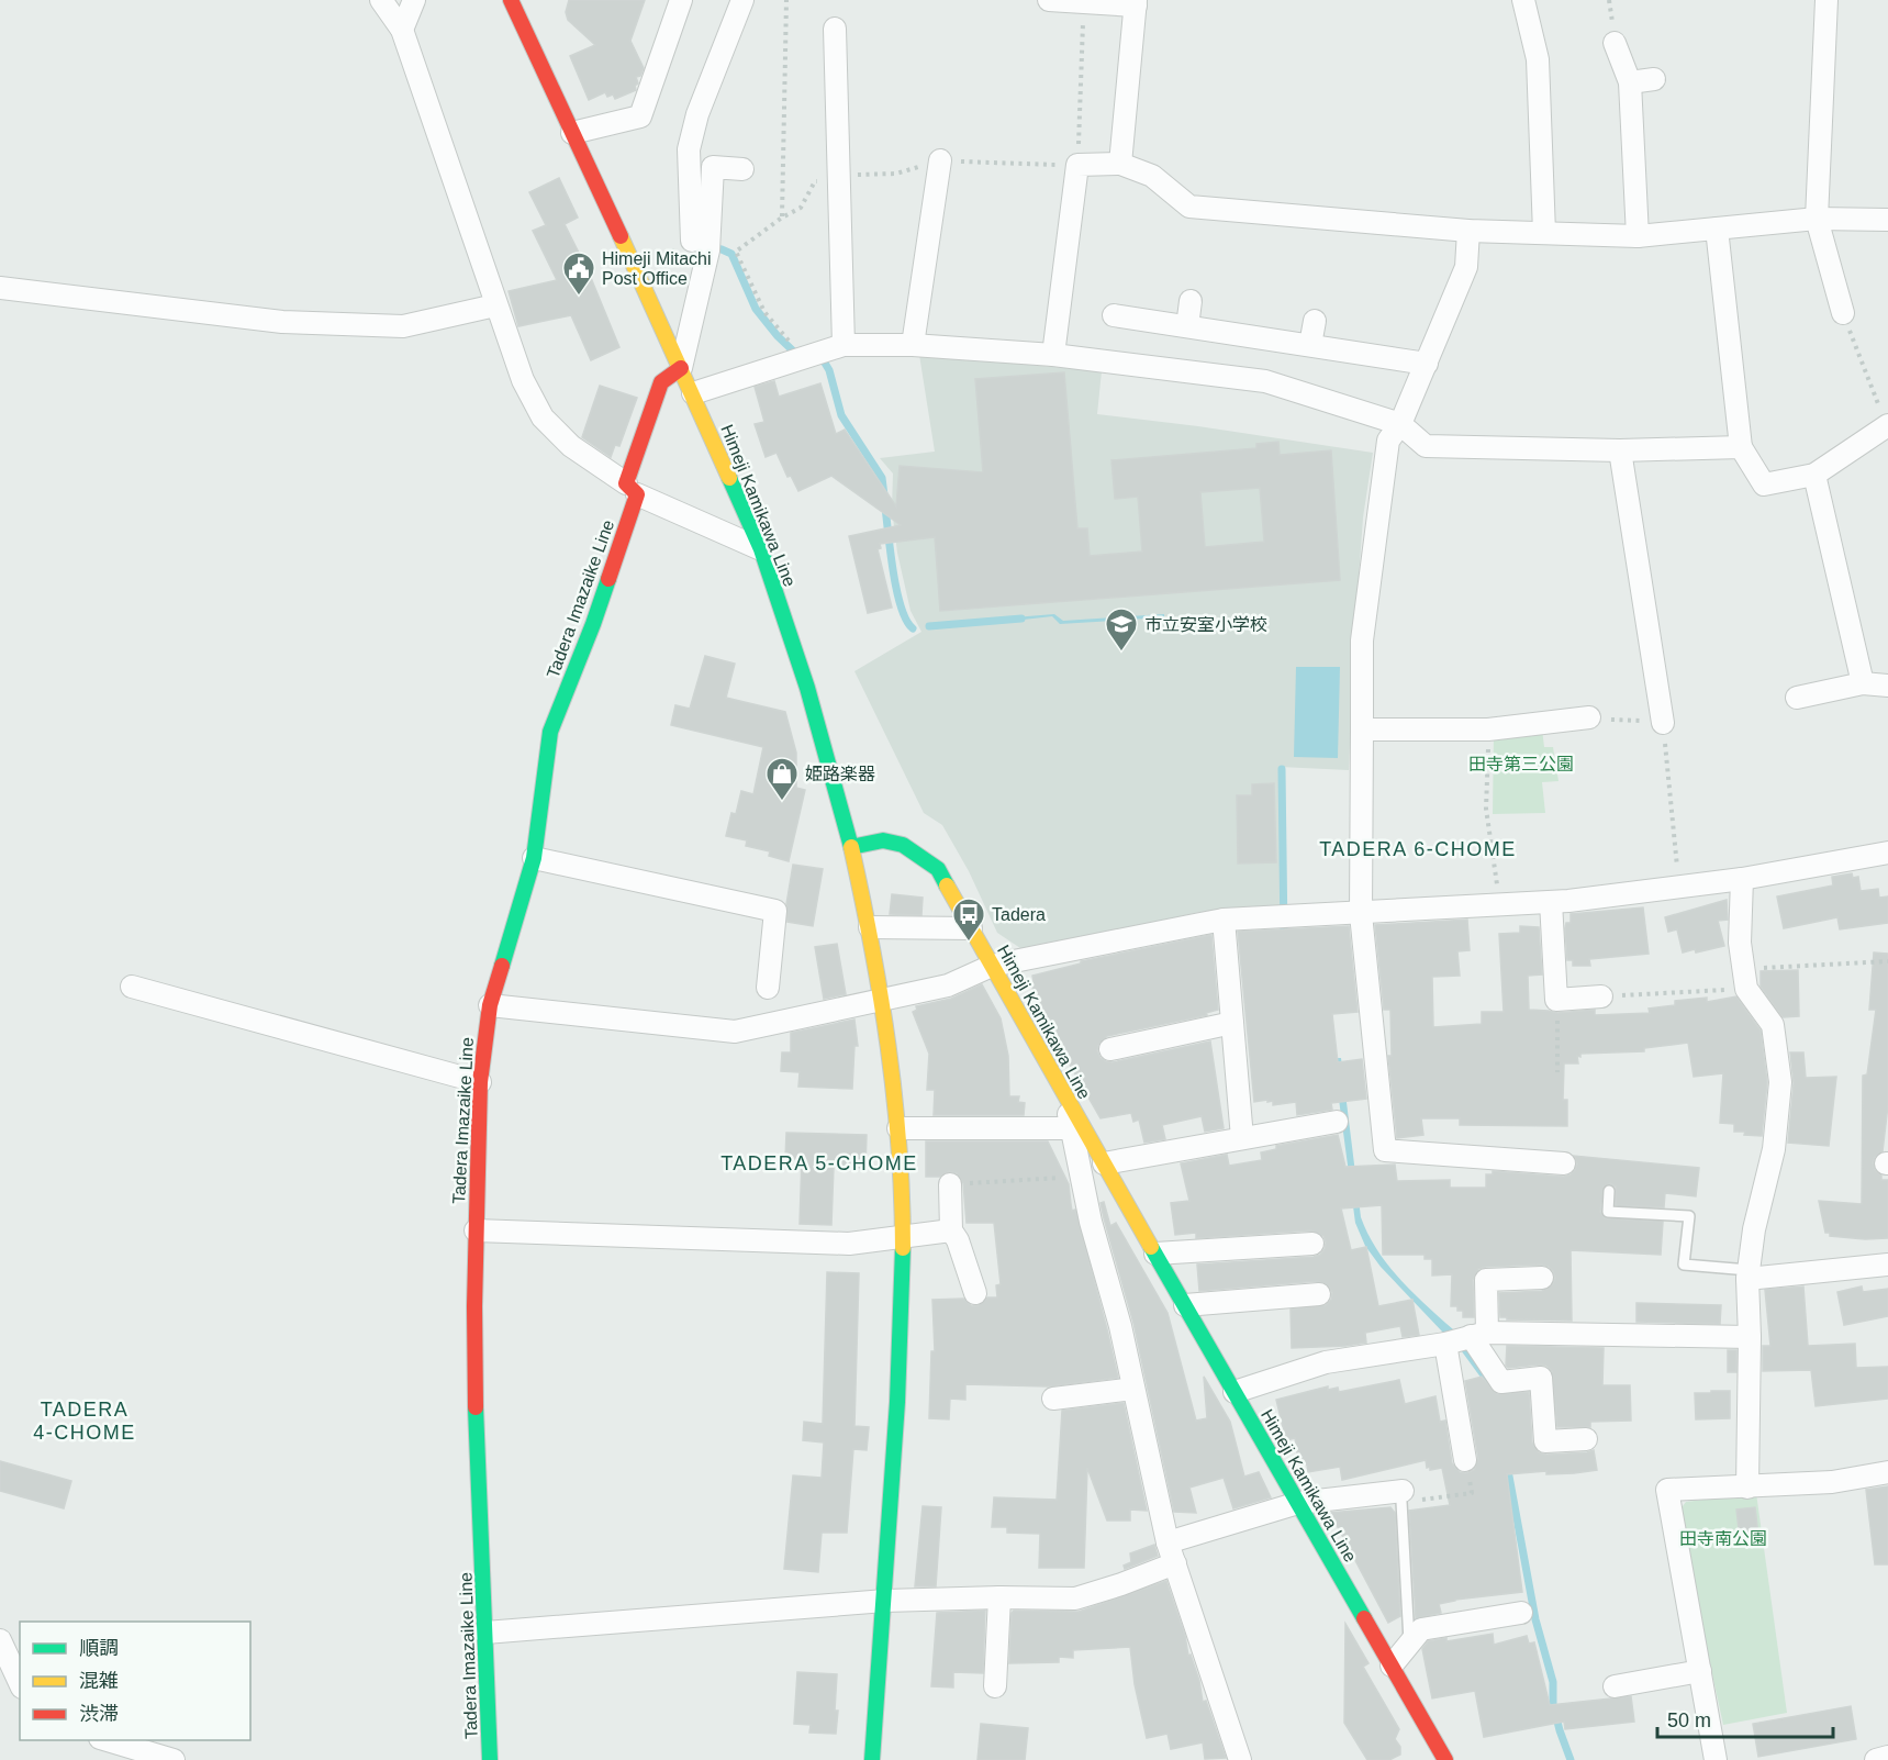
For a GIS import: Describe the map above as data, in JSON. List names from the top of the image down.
{
  "streets": {
    "main road": ["Himeji Kamikawa Line", "Tadera Imazaike Line"]
  },
  "crossings": [
    ["Himeji Kamikawa Line", "Tadera Imazaike Line"]
  ],
  "districts": ["TADERA 6-CHOME", "TADERA 5-CHOME", "TADERA 4-CHOME"],
  "parks": ["田寺第三公園", "田寺南公園"],
  "places": {
    "public building": ["Himeji Mitachi Post Office"],
    "school or university": ["市立安室小学校"],
    "shop": ["姫路楽器"],
    "bus stop": ["Tadera"]
  },
  "legend": ["順調", "混雑", "渋滞"],
  "scale_bar": "50 m"
}
